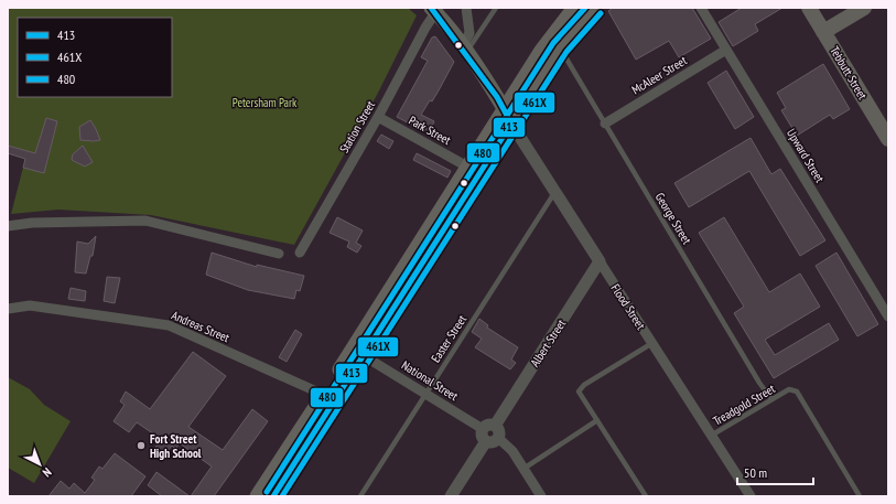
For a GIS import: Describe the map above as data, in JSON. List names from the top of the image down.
{
  "streets": {
    "main road": ["Tebbutt Street"],
    "street": [
      "McAleer Street",
      "Station Street",
      "Park Street",
      "Upward Street",
      "Flood Street",
      "Andreas Street",
      "Albert Street",
      "National Street"
    ],
    "lane": ["George Street", "Easter Street", "Treadgold Street"]
  },
  "crossings": [
    ["McAleer Street", "Upward Street"],
    ["McAleer Street", "George Street"],
    ["Station Street", "Park Street"],
    ["George Street", "Treadgold Street"],
    ["Flood Street", "Easter Street"],
    ["Flood Street", "Albert Street"],
    ["Flood Street", "Treadgold Street"],
    ["Easter Street", "National Street"]
  ],
  "parks": ["Petersham Park"],
  "places": ["Fort Street High School"],
  "lines": ["transit line 413", "transit line 480", "transit line 461X"],
  "legend": ["413", "461X", "480"],
  "scale_bar": "50 m",
  "north": "bottom right"
}
